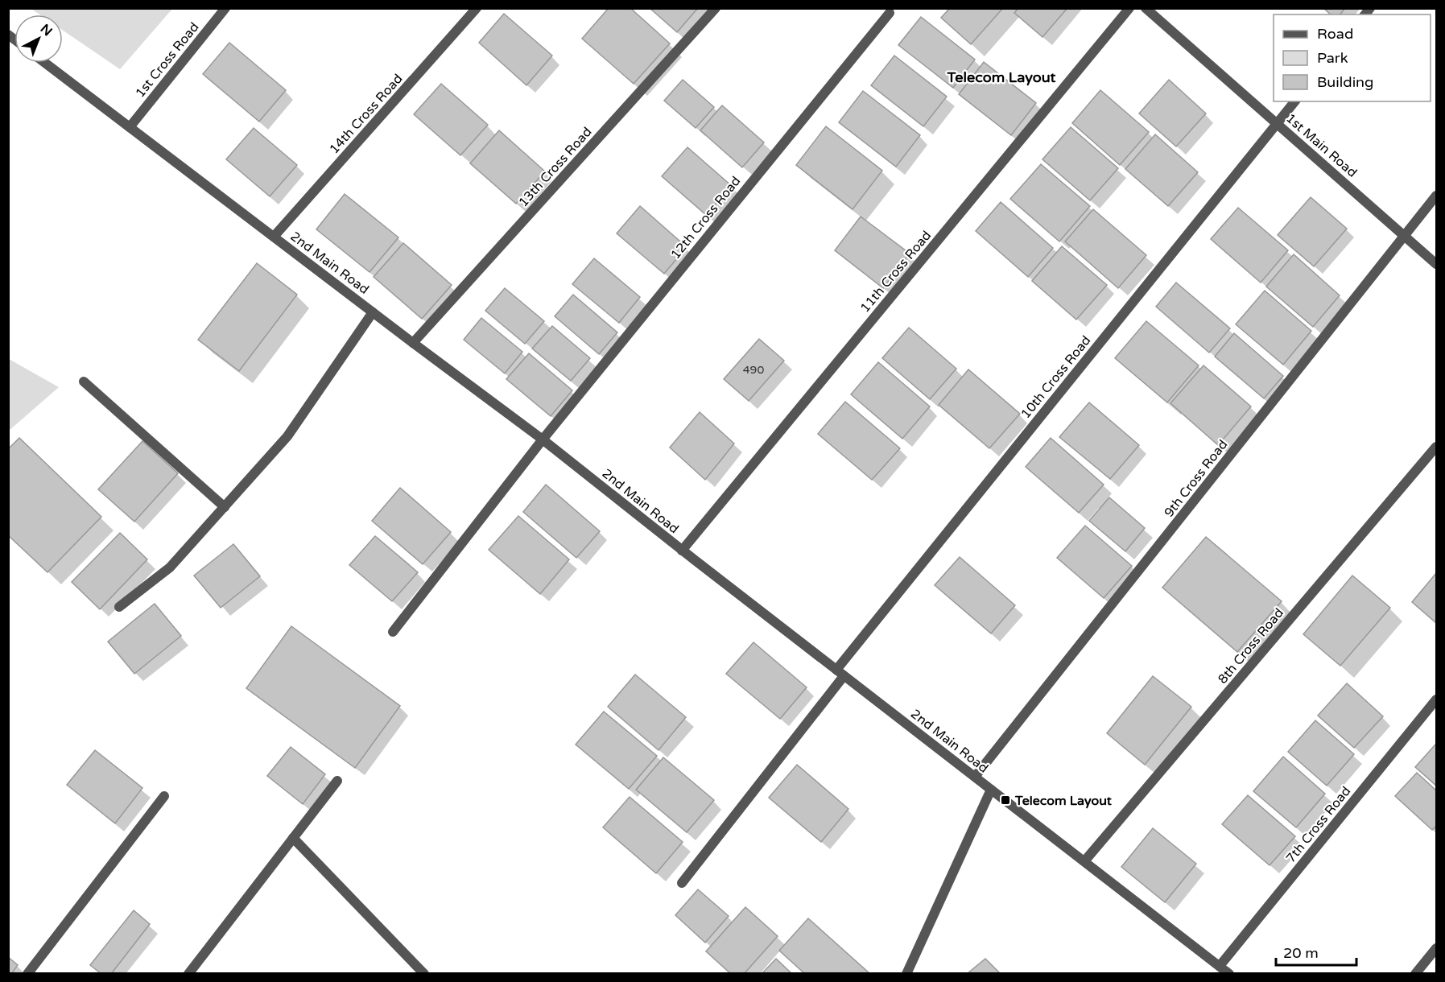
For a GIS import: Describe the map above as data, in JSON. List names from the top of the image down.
{
  "streets": {
    "street": [
      "1st Cross Road",
      "14th Cross Road",
      "1st Main Road",
      "13th Cross Road",
      "12th Cross Road",
      "2nd Main Road",
      "11th Cross Road",
      "10th Cross Road",
      "9th Cross Road",
      "8th Cross Road",
      "7th Cross Road"
    ]
  },
  "crossings": [
    ["1st Cross Road", "2nd Main Road"],
    ["14th Cross Road", "2nd Main Road"],
    ["1st Main Road", "10th Cross Road"],
    ["1st Main Road", "9th Cross Road"],
    ["13th Cross Road", "2nd Main Road"],
    ["12th Cross Road", "2nd Main Road"],
    ["2nd Main Road", "11th Cross Road"],
    ["2nd Main Road", "10th Cross Road"],
    ["2nd Main Road", "9th Cross Road"],
    ["2nd Main Road", "8th Cross Road"],
    ["2nd Main Road", "7th Cross Road"]
  ],
  "districts": ["Telecom Layout"],
  "places": {
    "transit": ["Telecom Layout"]
  },
  "house_numbers": ["490"],
  "legend": ["Road", "Park", "Building"],
  "scale_bar": "20 m",
  "north": "top right"
}
